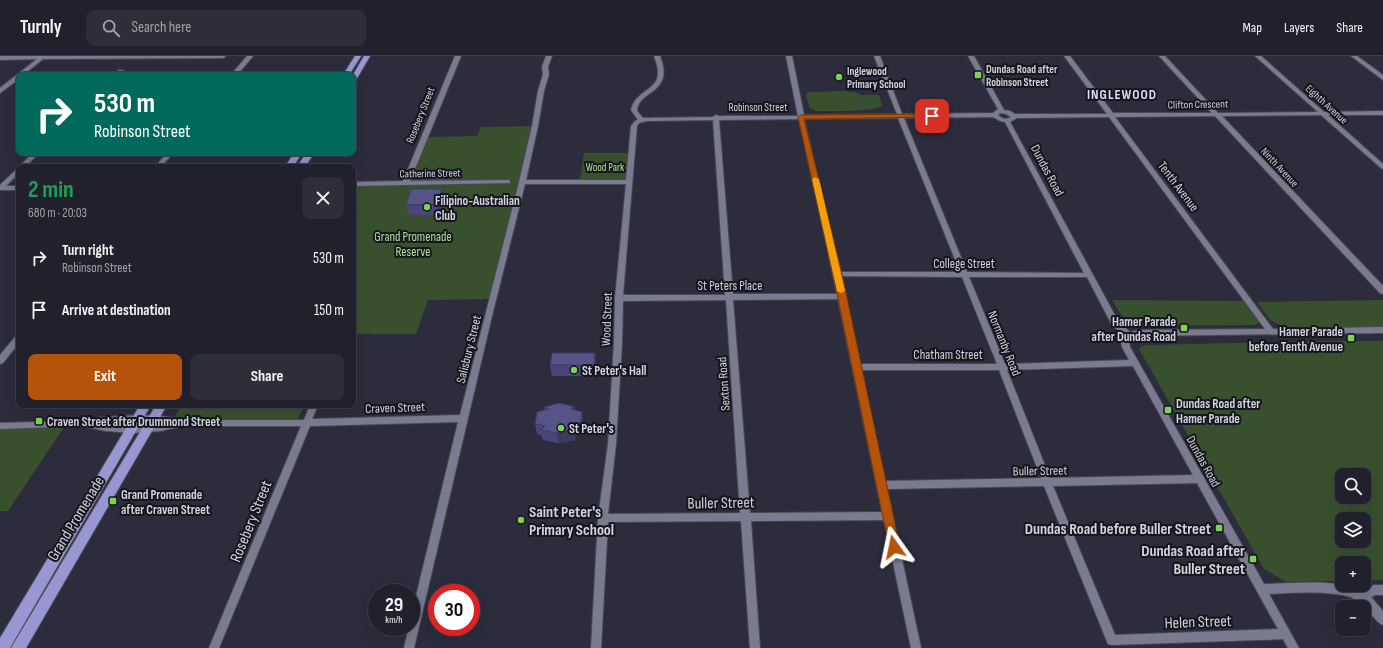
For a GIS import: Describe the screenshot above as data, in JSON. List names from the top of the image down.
{
  "streets": {
    "main road": ["Grand Promenade"],
    "street": [
      "Clifton Crescent",
      "Eighth Avenue",
      "Robinson Street",
      "Rosebery Street",
      "Ninth Avenue",
      "Dundas Road",
      "Catherine Street",
      "Tenth Avenue",
      "College Street",
      "St Peters Place",
      "Wood Street",
      "Normanby Road",
      "Salisbury Street",
      "Chatham Street",
      "Sexton Road",
      "Craven Street",
      "Buller Street",
      "Helen Street"
    ]
  },
  "crossings": [
    ["Clifton Crescent", "Eighth Avenue"],
    ["Clifton Crescent", "Ninth Avenue"],
    ["Clifton Crescent", "Tenth Avenue"],
    ["Robinson Street", "Dundas Road"],
    ["Robinson Street", "Wood Street"],
    ["Robinson Street", "Normanby Road"],
    ["Robinson Street", "Sexton Road"],
    ["Rosebery Street", "Catherine Street"],
    ["Rosebery Street", "Craven Street"],
    ["Dundas Road", "College Street"],
    ["Dundas Road", "Chatham Street"],
    ["Dundas Road", "Buller Street"],
    ["Dundas Road", "Helen Street"],
    ["College Street", "Normanby Road"],
    ["St Peters Place", "Wood Street"],
    ["St Peters Place", "Sexton Road"],
    ["Wood Street", "Buller Street"],
    ["Normanby Road", "Chatham Street"],
    ["Normanby Road", "Buller Street"],
    ["Normanby Road", "Helen Street"],
    ["Salisbury Street", "Craven Street"],
    ["Sexton Road", "Buller Street"],
    ["Craven Street", "Grand Promenade"]
  ],
  "districts": ["INGLEWOOD"],
  "parks": ["Wood Park", "Grand Promenade Reserve"],
  "places": {
    "transit": [
      "Dundas Road after Robinson Street",
      "Hamer Parade after Dundas Road",
      "Hamer Parade before Tenth Avenue",
      "Dundas Road after Hamer Parade",
      "Craven Street after Drummond Street",
      "Grand Promenade after Craven Street",
      "Dundas Road before Buller Street",
      "Dundas Road after Buller Street"
    ],
    "other": [
      "Inglewood Primary School",
      "Filipino-Australian Club",
      "St Peter's Hall",
      "St Peter's",
      "Saint Peter's Primary School"
    ]
  },
  "page": {
    "header": "Turnly",
    "search": "Search here",
    "nav": ["Map", "Layers", "Share"],
    "turn": ["530 m", "Robinson Street"],
    "heading": ["2 min", "680 m · 20:03"],
    "list": [
      {
        "name": "Turn right",
        "note": "Robinson Street",
        "value": "530 m"
      },
      {
        "name": "Arrive at destination",
        "value": "150 m"
      }
    ],
    "buttons": ["Exit", "Share"],
    "map_buttons": ["+", "−"],
    "speed": "29 km/h",
    "limit": "30"
  }
}
